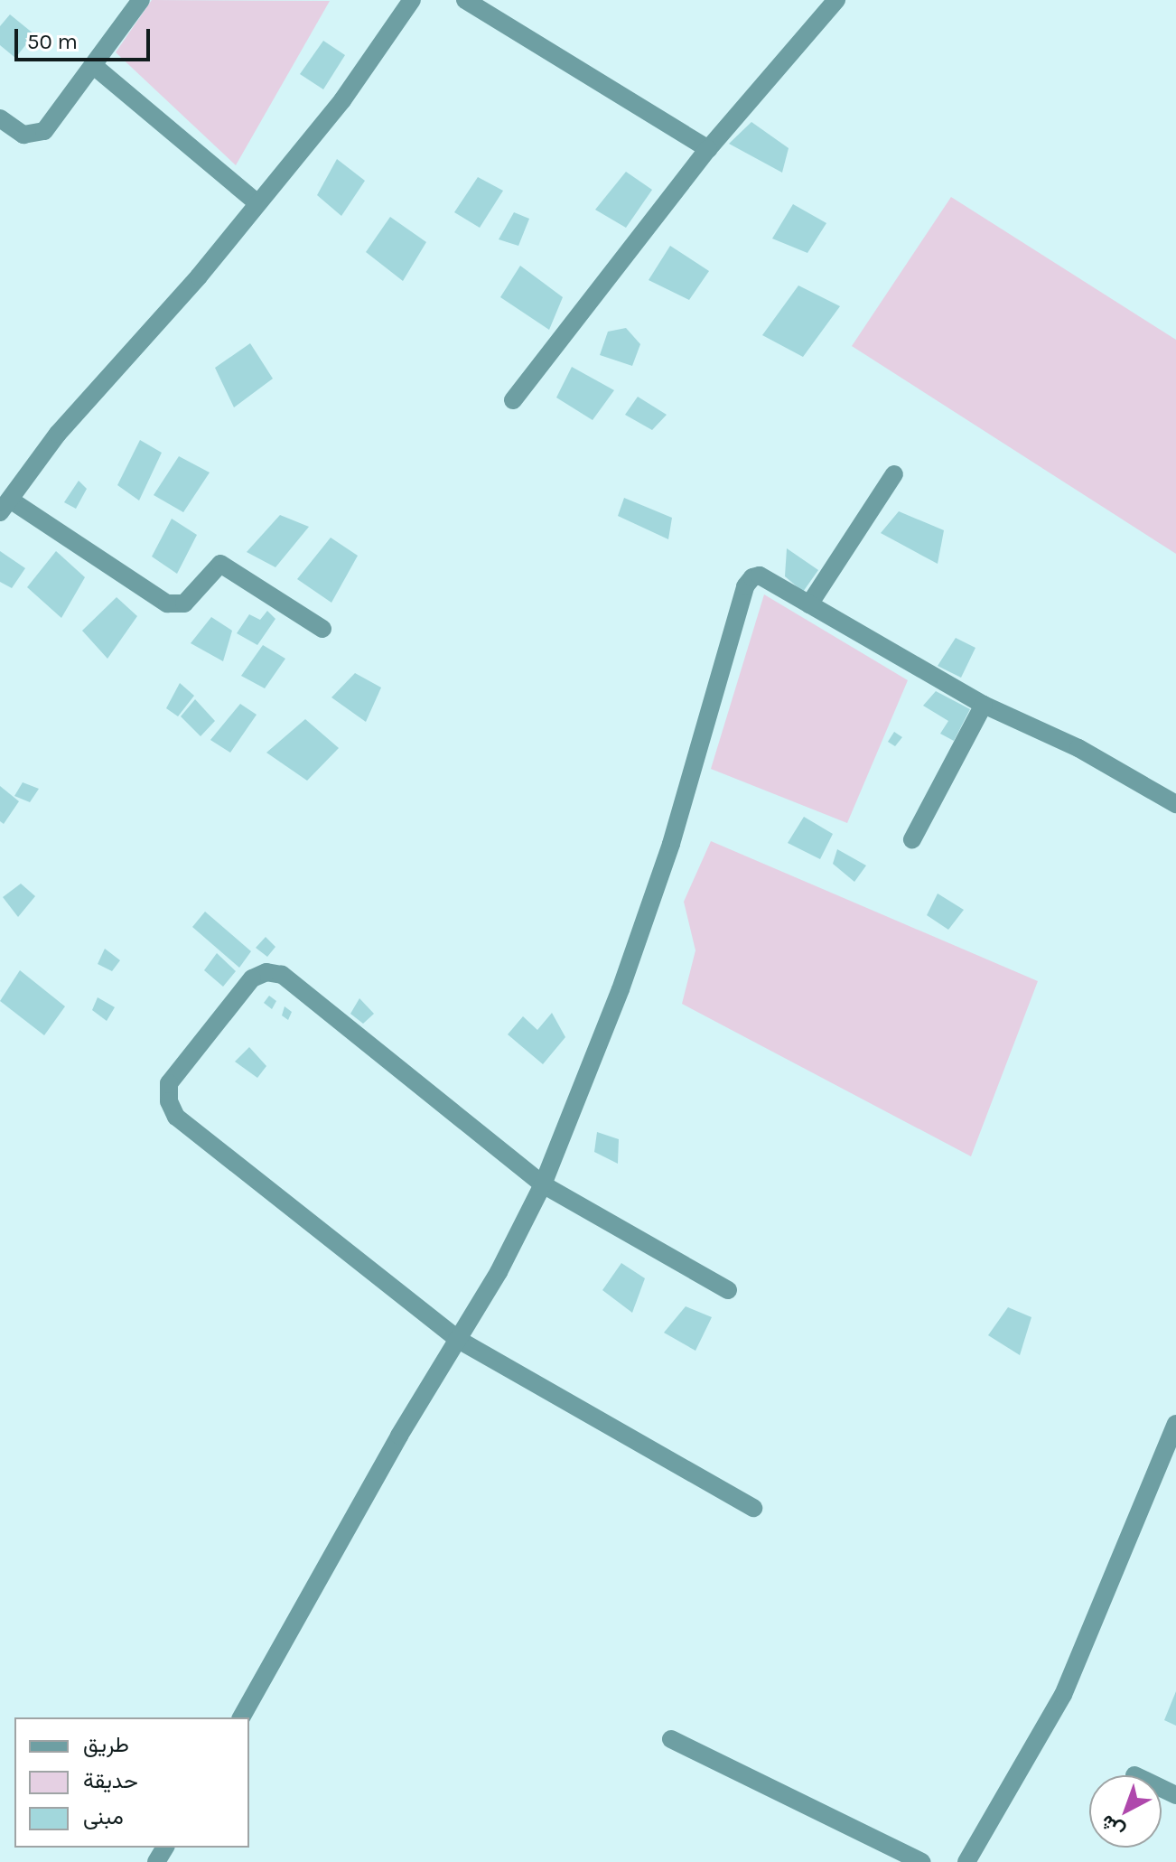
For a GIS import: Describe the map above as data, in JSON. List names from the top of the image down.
{
  "legend": ["طريق", "حديقة", "مبنى"],
  "scale_bar": "50 m",
  "north": "bottom left"
}
